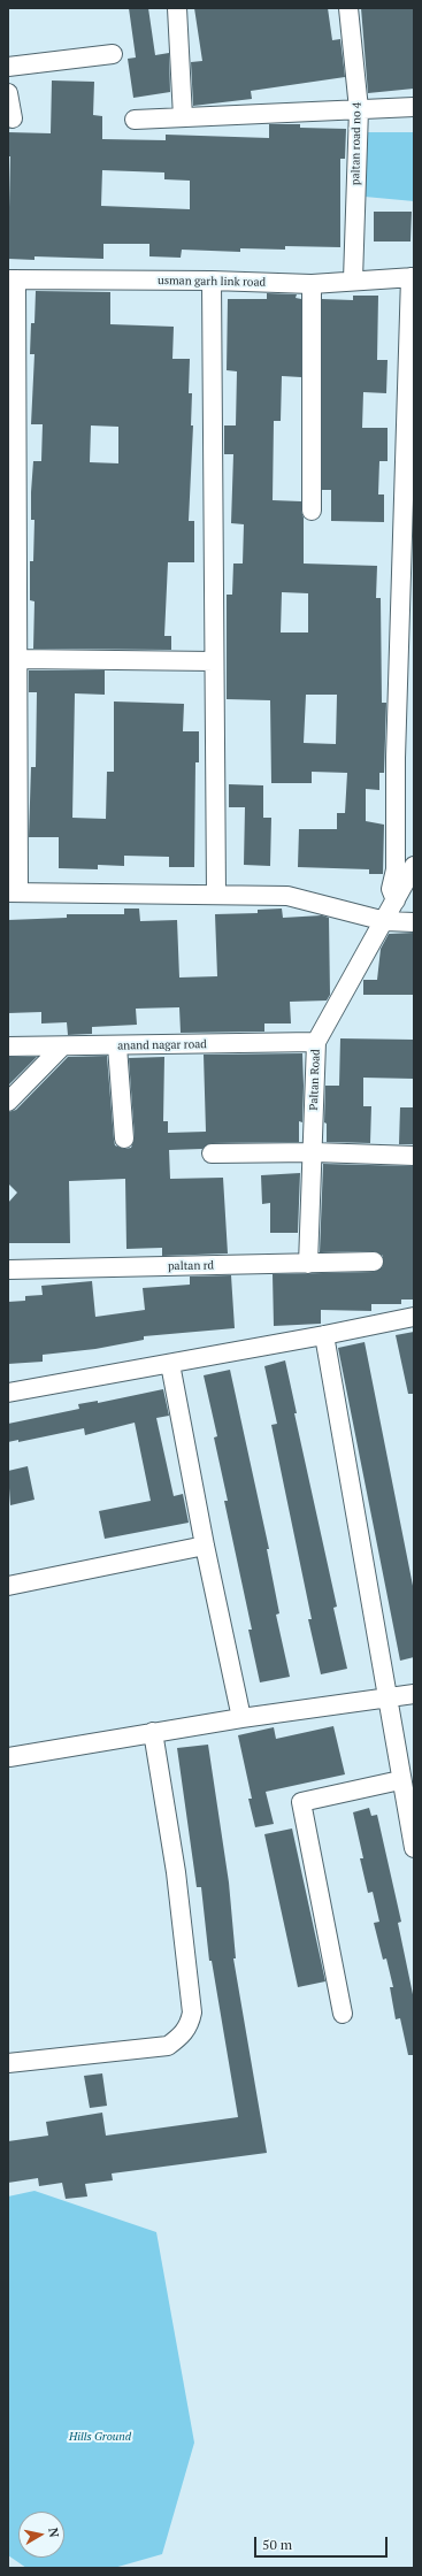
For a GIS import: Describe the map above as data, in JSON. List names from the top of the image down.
{
  "streets": {
    "street": [
      "paltan road no 4",
      "usman garh link road",
      "anand nagar road",
      "Paltan Road",
      "paltan rd"
    ]
  },
  "crossings": [
    ["paltan road no 4", "usman garh link road"],
    ["anand nagar road", "Paltan Road"],
    ["Paltan Road", "paltan rd"]
  ],
  "parks": ["Hills Ground"],
  "scale_bar": "50 m",
  "north": "right"
}
